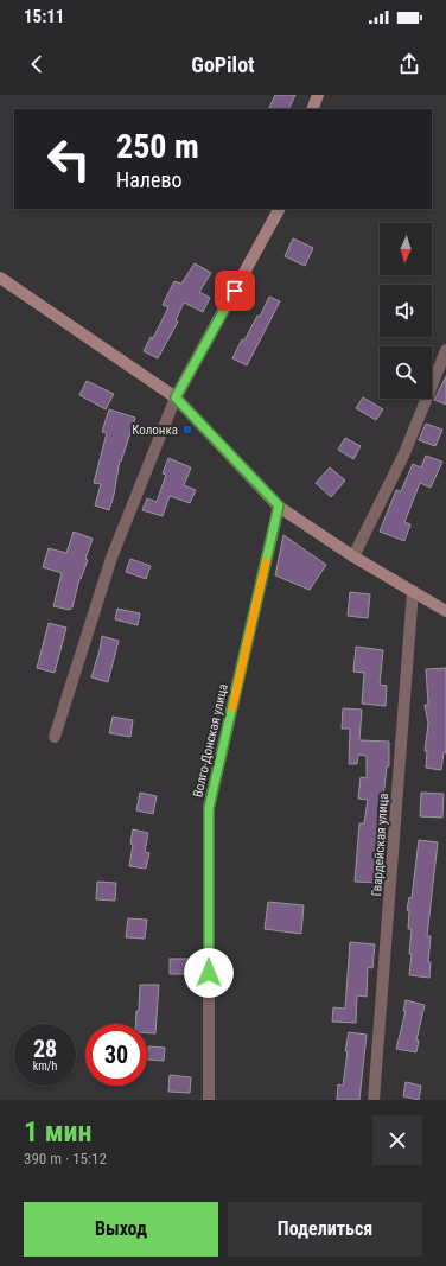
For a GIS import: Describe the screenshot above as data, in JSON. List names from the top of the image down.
{
  "streets": {
    "street": ["Волго-Донская улица", "Гвардейская улица"]
  },
  "places": {
    "transit": ["Колонка"]
  },
  "north": "bottom",
  "page": {
    "status": "15:11",
    "header": "GoPilot",
    "turn": ["250 m", "Налево"],
    "speed": "28 km/h",
    "limit": "30",
    "heading": ["1 мин", "390 m · 15:12"],
    "buttons": ["Выход", "Поделиться"]
  }
}
